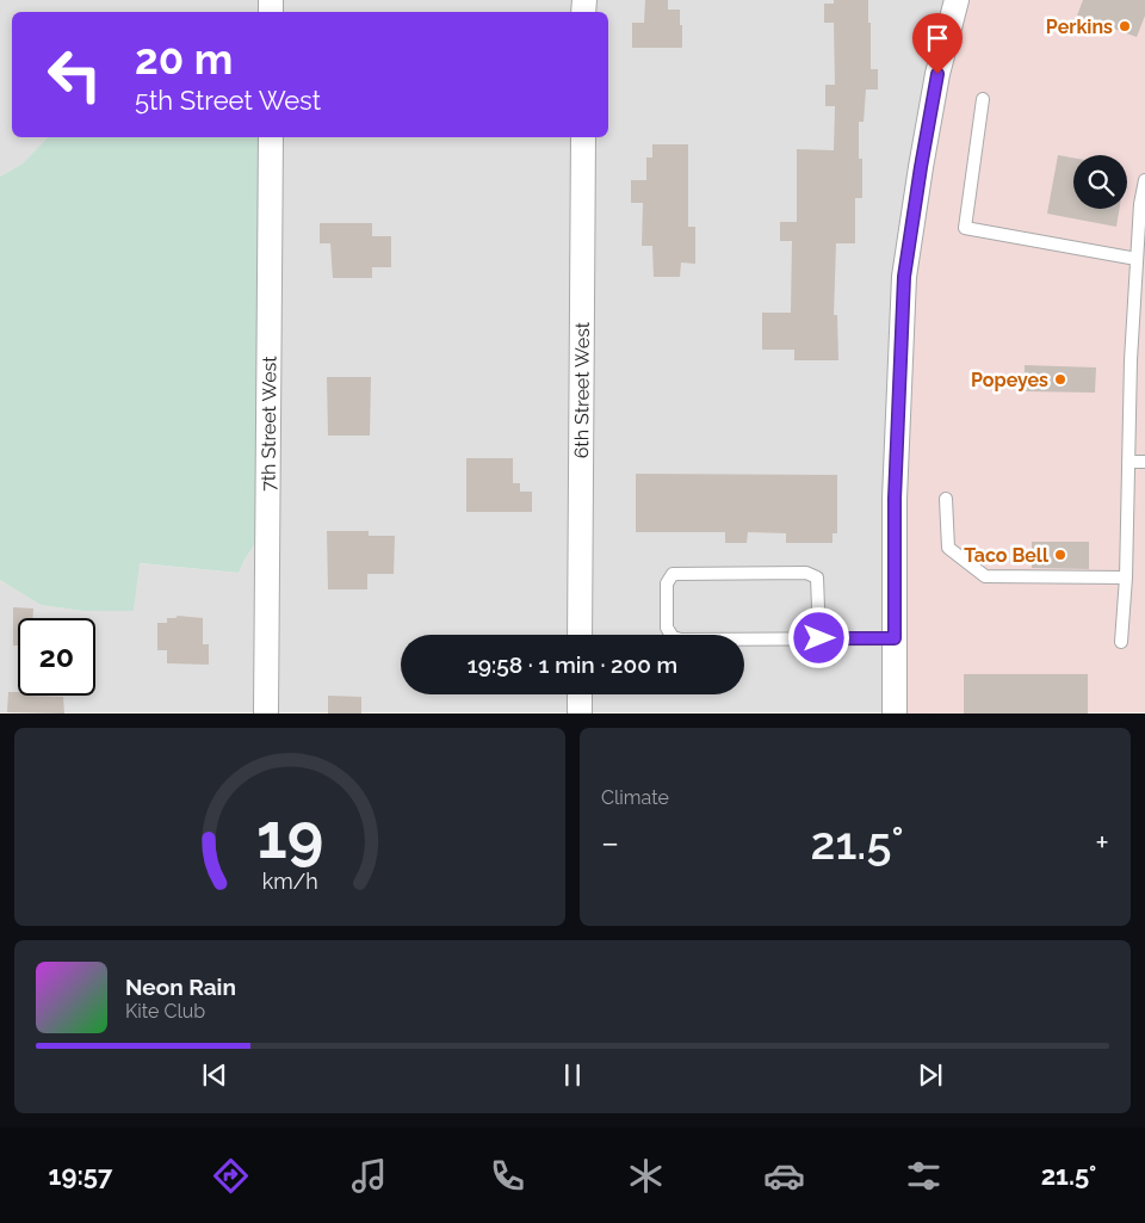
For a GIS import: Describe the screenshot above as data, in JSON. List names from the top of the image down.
{
  "streets": {
    "street": ["6th Street West", "7th Street West"]
  },
  "places": ["Perkins", "Popeyes", "Taco Bell"],
  "page": {
    "turn": ["20 m", "5th Street West"],
    "limit": "20",
    "trip": "19:58 · 1 min · 200 m",
    "tile": "Climate",
    "heat": ["−", "21.5°", "+"],
    "song": ["Neon Rain", "Kite Club"],
    "tabs": ["19:57", "21.5°"],
    "gauge": ["19", "km/h"]
  }
}
